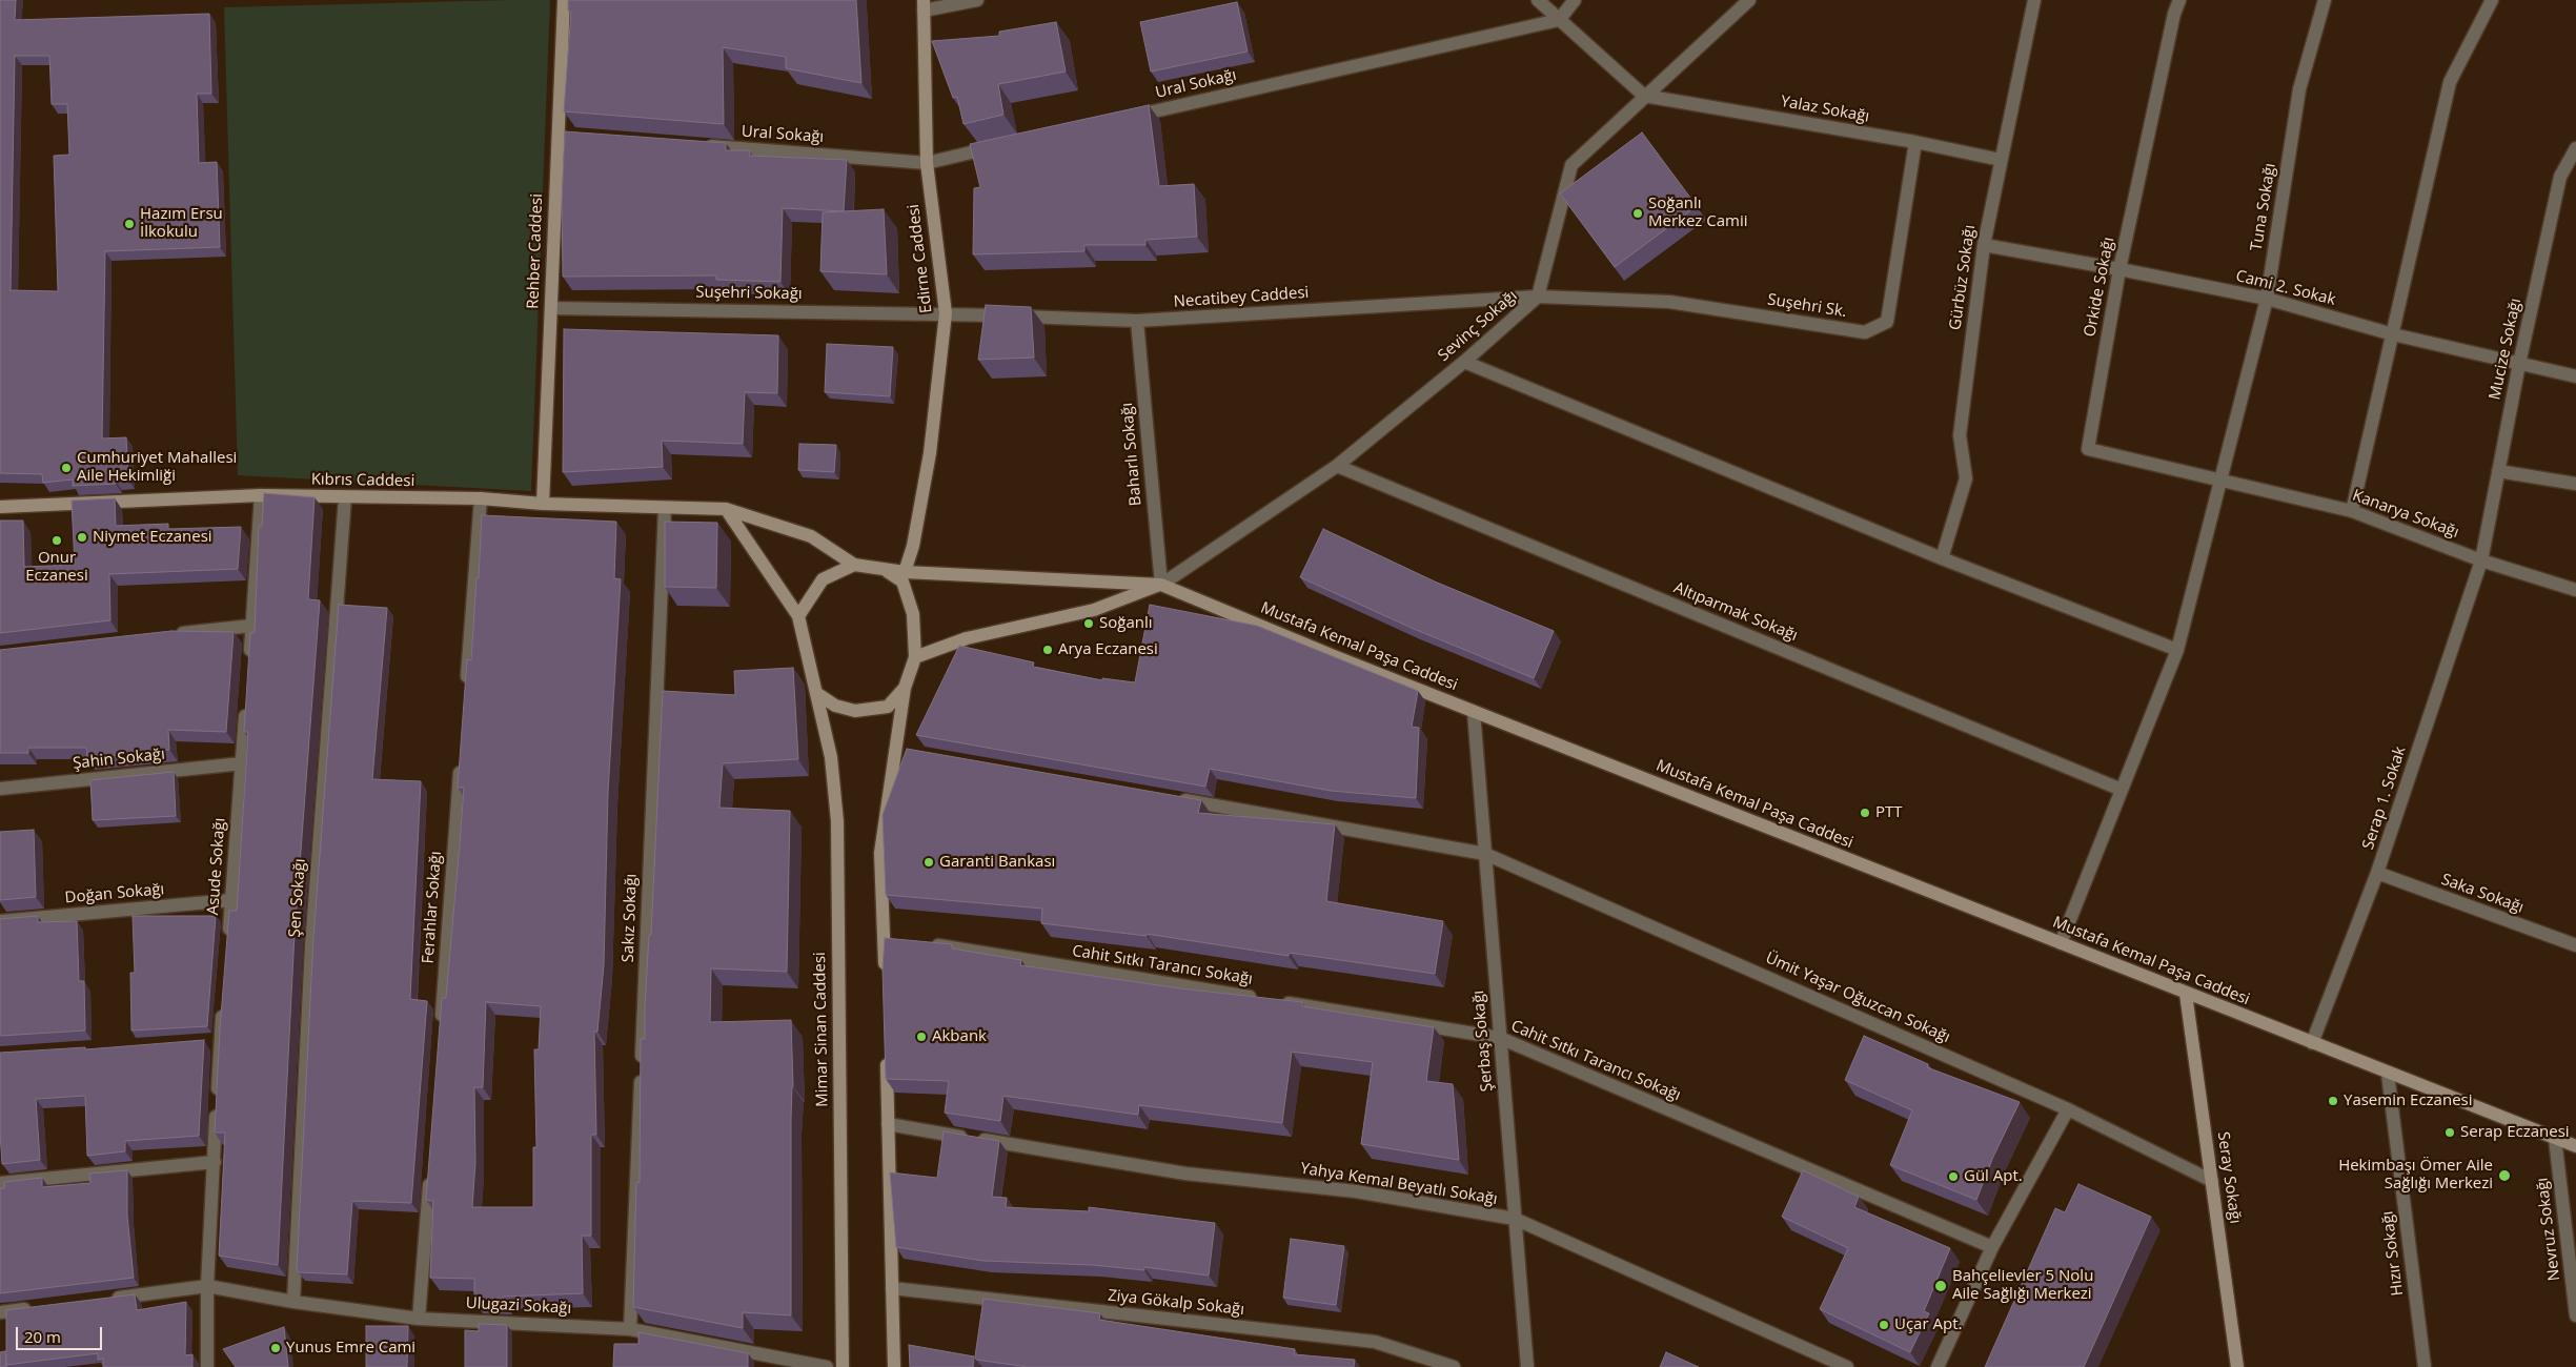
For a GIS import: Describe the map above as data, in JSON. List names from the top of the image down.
{
  "streets": {
    "main road": [
      "Rehber Caddesi",
      "Edirne Caddesi",
      "Kıbrıs Caddesi",
      "Mustafa Kemal Paşa Caddesi",
      "Mimar Sinan Caddesi",
      "Seray Sokağı"
    ],
    "street": [
      "Ural Sokağı",
      "Yalaz Sokağı",
      "Tuna Sokağı",
      "Gürbüz Sokağı",
      "Orkide Sokağı",
      "Cami 2. Sokak",
      "Suşehri Sokağı",
      "Necatibey Caddesi",
      "Suşehri Sk.",
      "Sevinç Sokağı",
      "Mucize Sokağı",
      "Baharlı Sokağı",
      "Kanarya Sokağı",
      "Altıparmak Sokağı",
      "Şahin Sokağı",
      "Serap 1. Sokak",
      "Asude Sokağı",
      "Doğan Sokağı",
      "Saka Sokağı",
      "Şen Sokağı",
      "Ferahlar Sokağı",
      "Sakız Sokağı",
      "Cahit Sıtkı Tarancı Sokağı",
      "Ümit Yaşar Oğuzcan Sokağı",
      "Şerbaş Sokağı",
      "Yahya Kemal Beyatlı Sokağı",
      "Nevruz Sokağı",
      "Hızır Sokağı",
      "Ziya Gökalp Sokağı",
      "Ulugazi Sokağı"
    ]
  },
  "crossings": [
    ["Ural Sokağı", "Edirne Caddesi"],
    ["Yalaz Sokağı", "Gürbüz Sokağı"],
    ["Yalaz Sokağı", "Suşehri Sk."],
    ["Yalaz Sokağı", "Sevinç Sokağı"],
    ["Tuna Sokağı", "Orkide Sokağı"],
    ["Tuna Sokağı", "Cami 2. Sokak"],
    ["Tuna Sokağı", "Kanarya Sokağı"],
    ["Tuna Sokağı", "Altıparmak Sokağı"],
    ["Tuna Sokağı", "Mustafa Kemal Paşa Caddesi"],
    ["Rehber Caddesi", "Suşehri Sokağı"],
    ["Rehber Caddesi", "Kıbrıs Caddesi"],
    ["Edirne Caddesi", "Suşehri Sokağı"],
    ["Edirne Caddesi", "Necatibey Caddesi"],
    ["Edirne Caddesi", "Mustafa Kemal Paşa Caddesi"],
    ["Gürbüz Sokağı", "Cami 2. Sokak"],
    ["Orkide Sokağı", "Cami 2. Sokak"],
    ["Orkide Sokağı", "Kanarya Sokağı"],
    ["Cami 2. Sokak", "Mucize Sokağı"],
    ["Suşehri Sokağı", "Necatibey Caddesi"],
    ["Necatibey Caddesi", "Suşehri Sk."],
    ["Necatibey Caddesi", "Sevinç Sokağı"],
    ["Necatibey Caddesi", "Baharlı Sokağı"],
    ["Suşehri Sk.", "Sevinç Sokağı"],
    ["Sevinç Sokağı", "Baharlı Sokağı"],
    ["Sevinç Sokağı", "Altıparmak Sokağı"],
    ["Sevinç Sokağı", "Mustafa Kemal Paşa Caddesi"],
    ["Mucize Sokağı", "Kanarya Sokağı"],
    ["Mucize Sokağı", "Serap 1. Sokak"],
    ["Baharlı Sokağı", "Mustafa Kemal Paşa Caddesi"],
    ["Kıbrıs Caddesi", "Mustafa Kemal Paşa Caddesi"],
    ["Kıbrıs Caddesi", "Şen Sokağı"],
    ["Kıbrıs Caddesi", "Sakız Sokağı"],
    ["Kıbrıs Caddesi", "Mimar Sinan Caddesi"],
    ["Kanarya Sokağı", "Serap 1. Sokak"],
    ["Mustafa Kemal Paşa Caddesi", "Serap 1. Sokak"],
    ["Mustafa Kemal Paşa Caddesi", "Mimar Sinan Caddesi"],
    ["Mustafa Kemal Paşa Caddesi", "Şerbaş Sokağı"],
    ["Mustafa Kemal Paşa Caddesi", "Seray Sokağı"],
    ["Mustafa Kemal Paşa Caddesi", "Nevruz Sokağı"],
    ["Mustafa Kemal Paşa Caddesi", "Hızır Sokağı"],
    ["Şahin Sokağı", "Asude Sokağı"],
    ["Serap 1. Sokak", "Saka Sokağı"],
    ["Asude Sokağı", "Doğan Sokağı"],
    ["Şen Sokağı", "Ulugazi Sokağı"],
    ["Sakız Sokağı", "Ulugazi Sokağı"],
    ["Cahit Sıtkı Tarancı Sokağı", "Şerbaş Sokağı"],
    ["Ümit Yaşar Oğuzcan Sokağı", "Şerbaş Sokağı"],
    ["Ümit Yaşar Oğuzcan Sokağı", "Seray Sokağı"],
    ["Şerbaş Sokağı", "Yahya Kemal Beyatlı Sokağı"]
  ],
  "places": [
    "Soğanlı Merkez Camii",
    "Hazım Ersu İlkokulu",
    "Cumhuriyet Mahallesi Aile Hekimliği",
    "Niymet Eczanesi",
    "Onur Eczanesi",
    "Soğanlı",
    "Arya Eczanesi",
    "PTT",
    "Garanti Bankası",
    "Akbank",
    "Yasemin Eczanesi",
    "Serap Eczanesi",
    "Hekimbaşı Ömer Aile Sağlığı Merkezi",
    "Gül Apt.",
    "Bahçelievler 5 Nolu Aile Sağlığı Merkezi",
    "Uçar Apt.",
    "Yunus Emre Cami"
  ],
  "scale_bar": "20 m"
}
